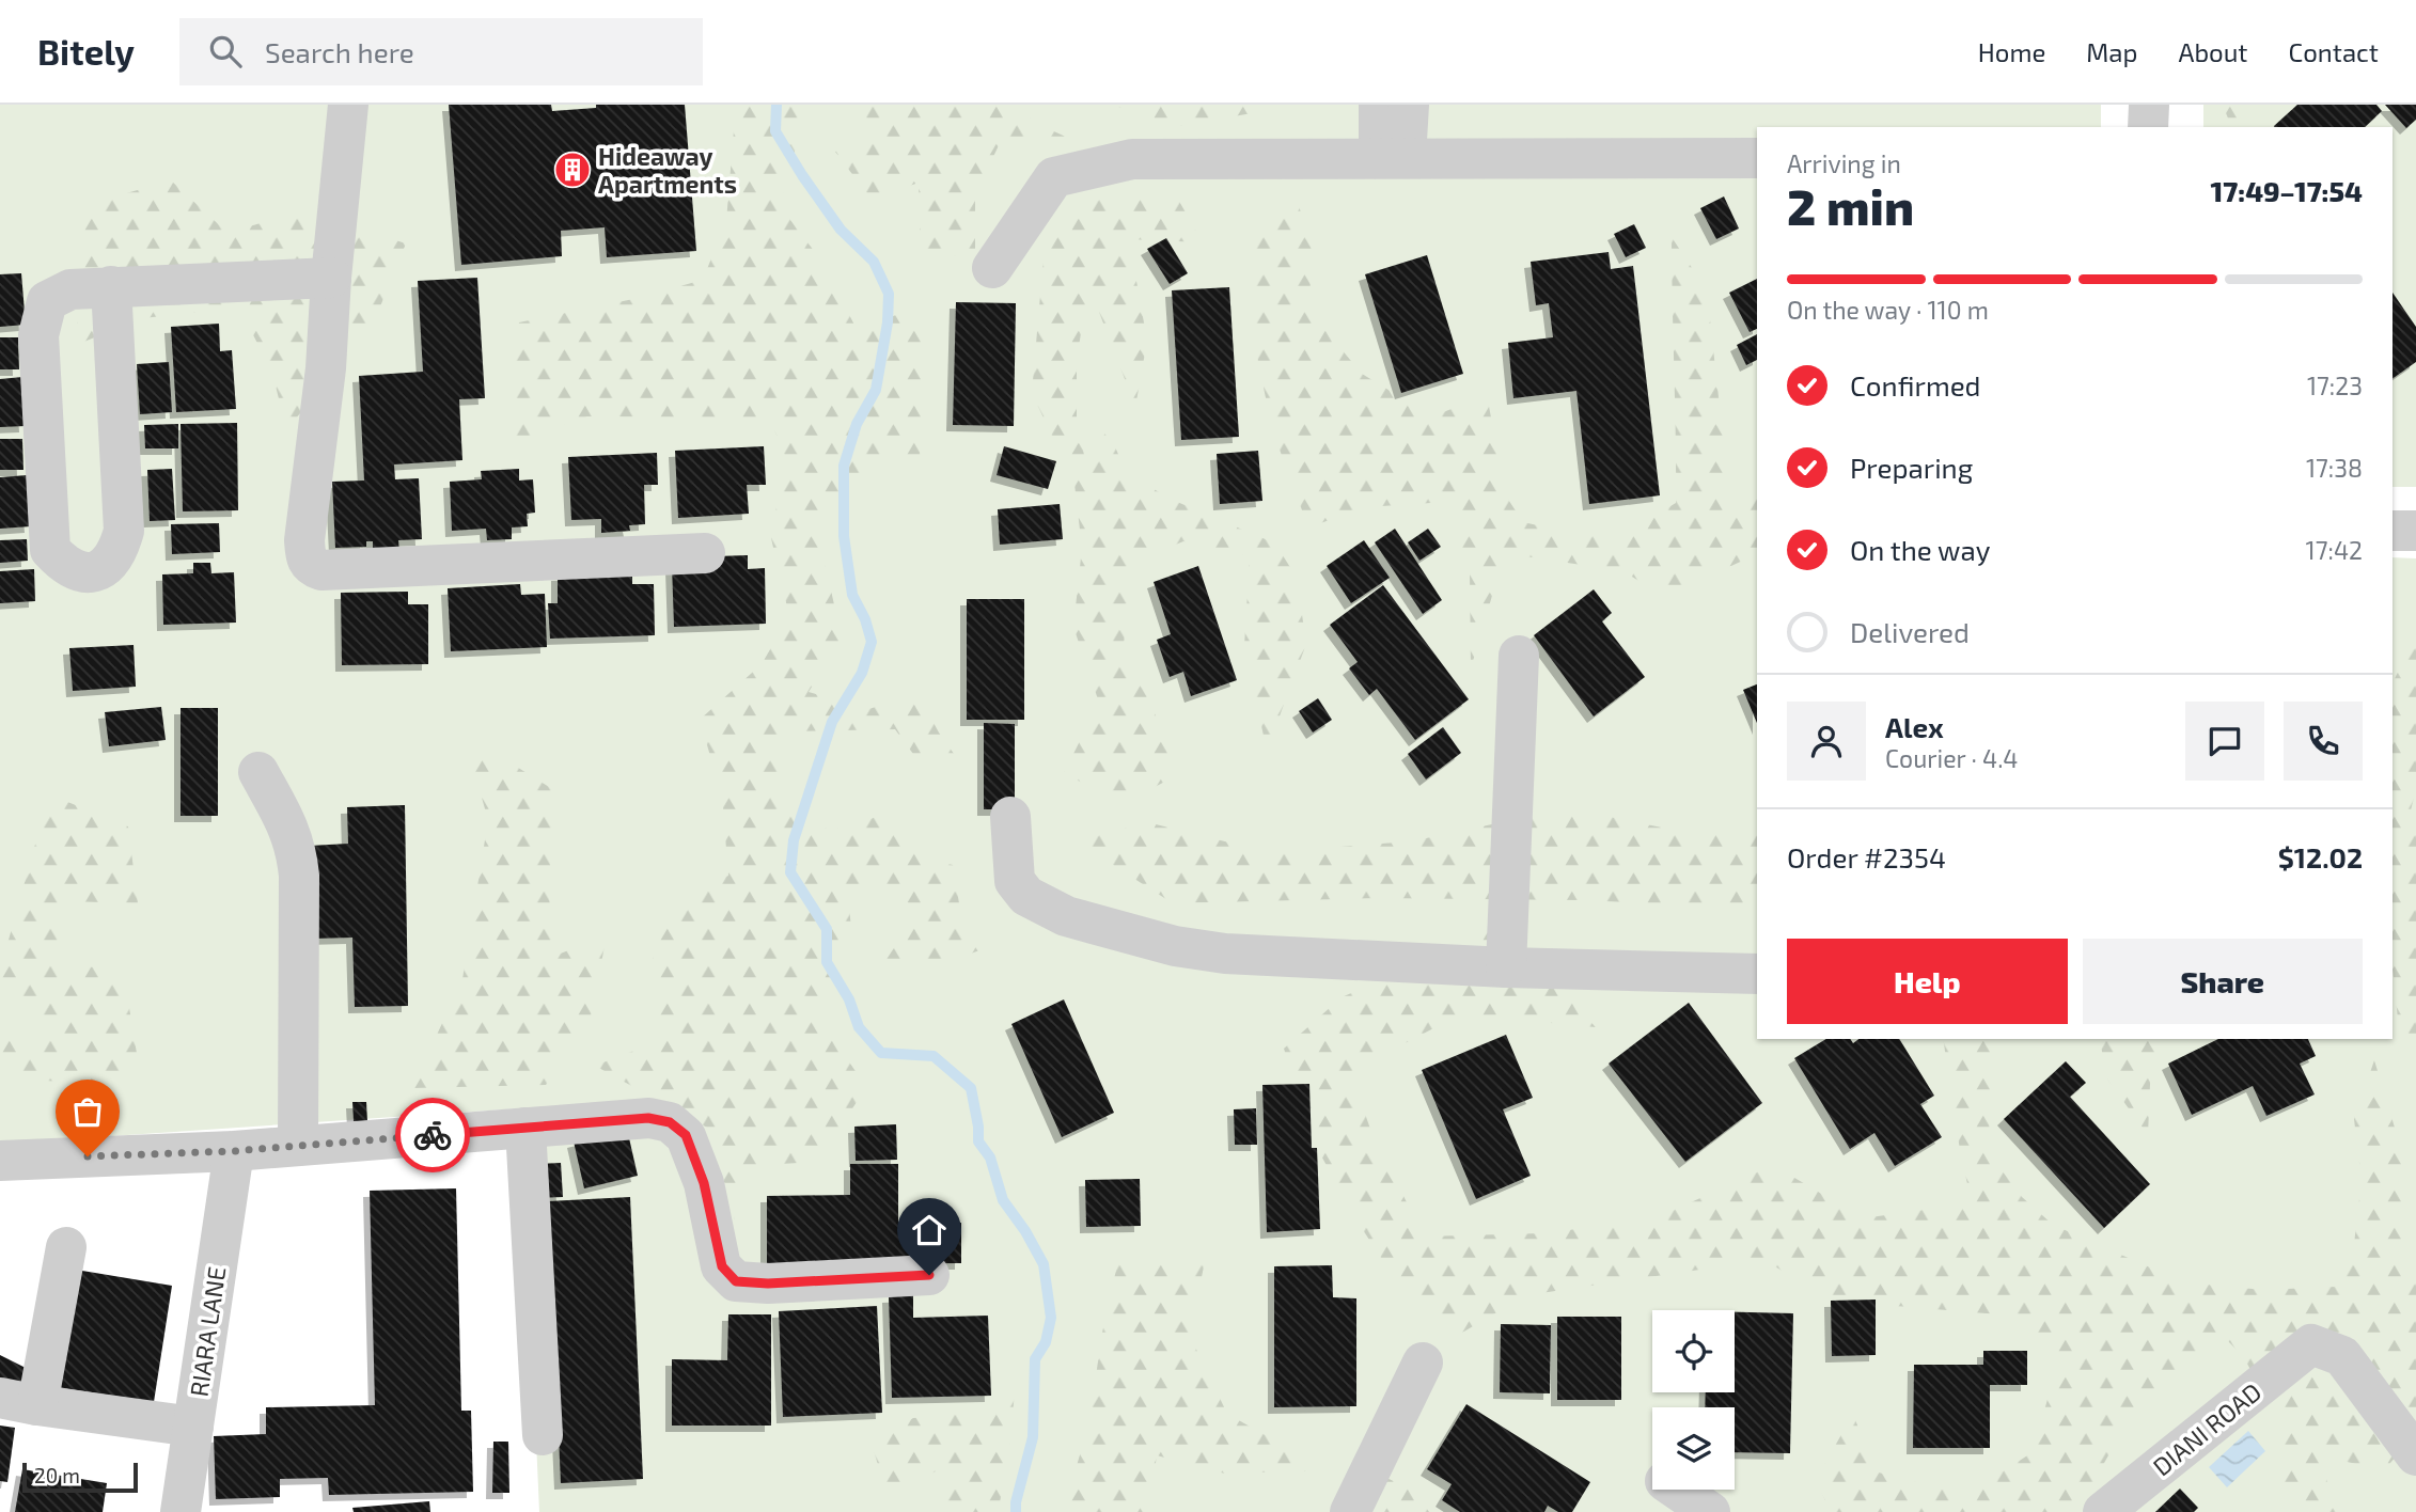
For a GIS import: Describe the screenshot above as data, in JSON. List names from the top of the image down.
{
  "streets": {
    "street": ["RIARA LANE", "DIANI ROAD"]
  },
  "places": {
    "building": ["Hideaway Apartments"]
  },
  "scale_bar": "20 m",
  "page": {
    "header": "Bitely",
    "search": "Search here",
    "nav": [
      "Home",
      "Map",
      "About",
      "Contact"
    ],
    "heading": ["2 min", "Arriving in", "17:49–17:54"],
    "panel": [
      "Alex",
      "Courier · 4.4",
      "Order #2354",
      "$12.02"
    ],
    "bar": "On the way · 110 m",
    "list": [
      ["Confirmed", "17:23"],
      ["Preparing", "17:38"],
      ["On the way", "17:42"],
      "Delivered"
    ],
    "buttons": ["Help", "Share"],
    "scale": "20 m"
  }
}
